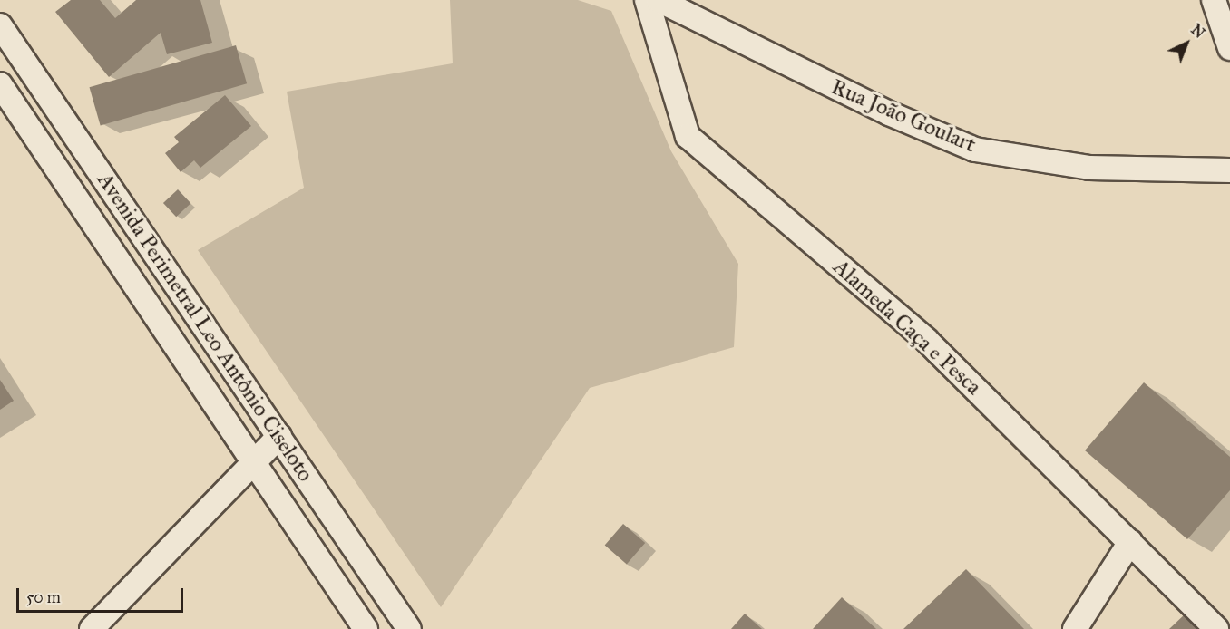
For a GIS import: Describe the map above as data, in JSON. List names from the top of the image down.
{
  "streets": {
    "street": ["Rua João Goulart", "Avenida Perimetral Leo Antônio Ciseloto", "Alameda Caça e Pesca"]
  },
  "scale_bar": "50 m",
  "north": "top right"
}
